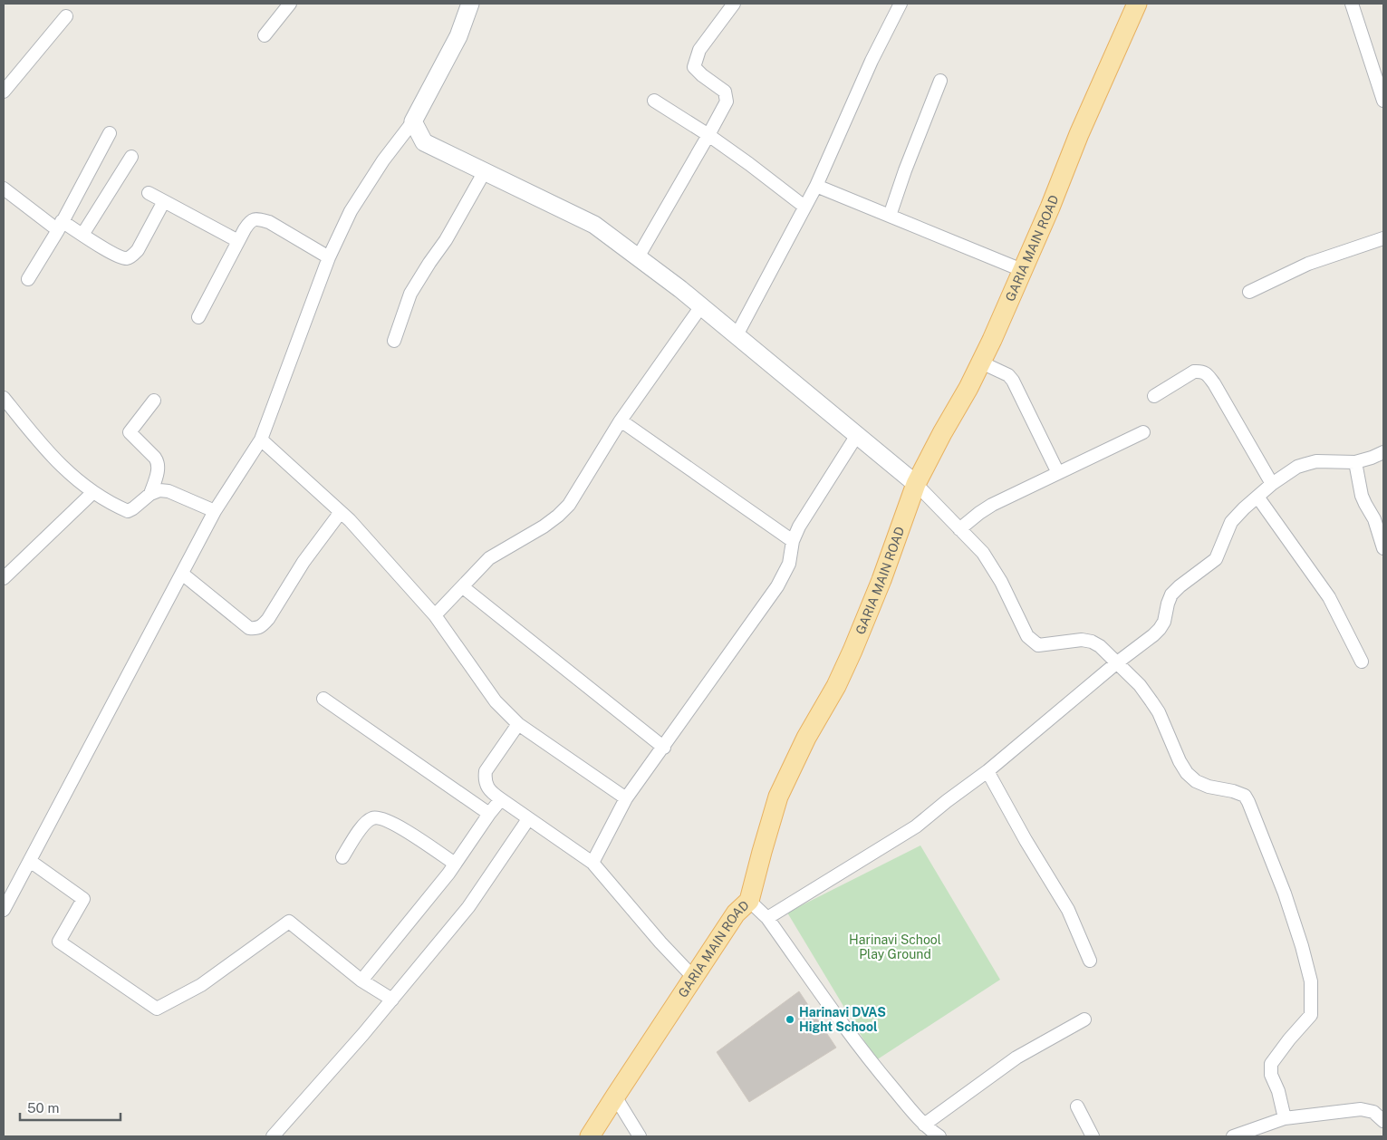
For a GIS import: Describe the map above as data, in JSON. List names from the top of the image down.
{
  "streets": {
    "main road": ["GARIA MAIN ROAD"]
  },
  "parks": ["Harinavi School Play Ground"],
  "places": ["Harinavi DVAS Hight School"],
  "scale_bar": "50 m"
}
